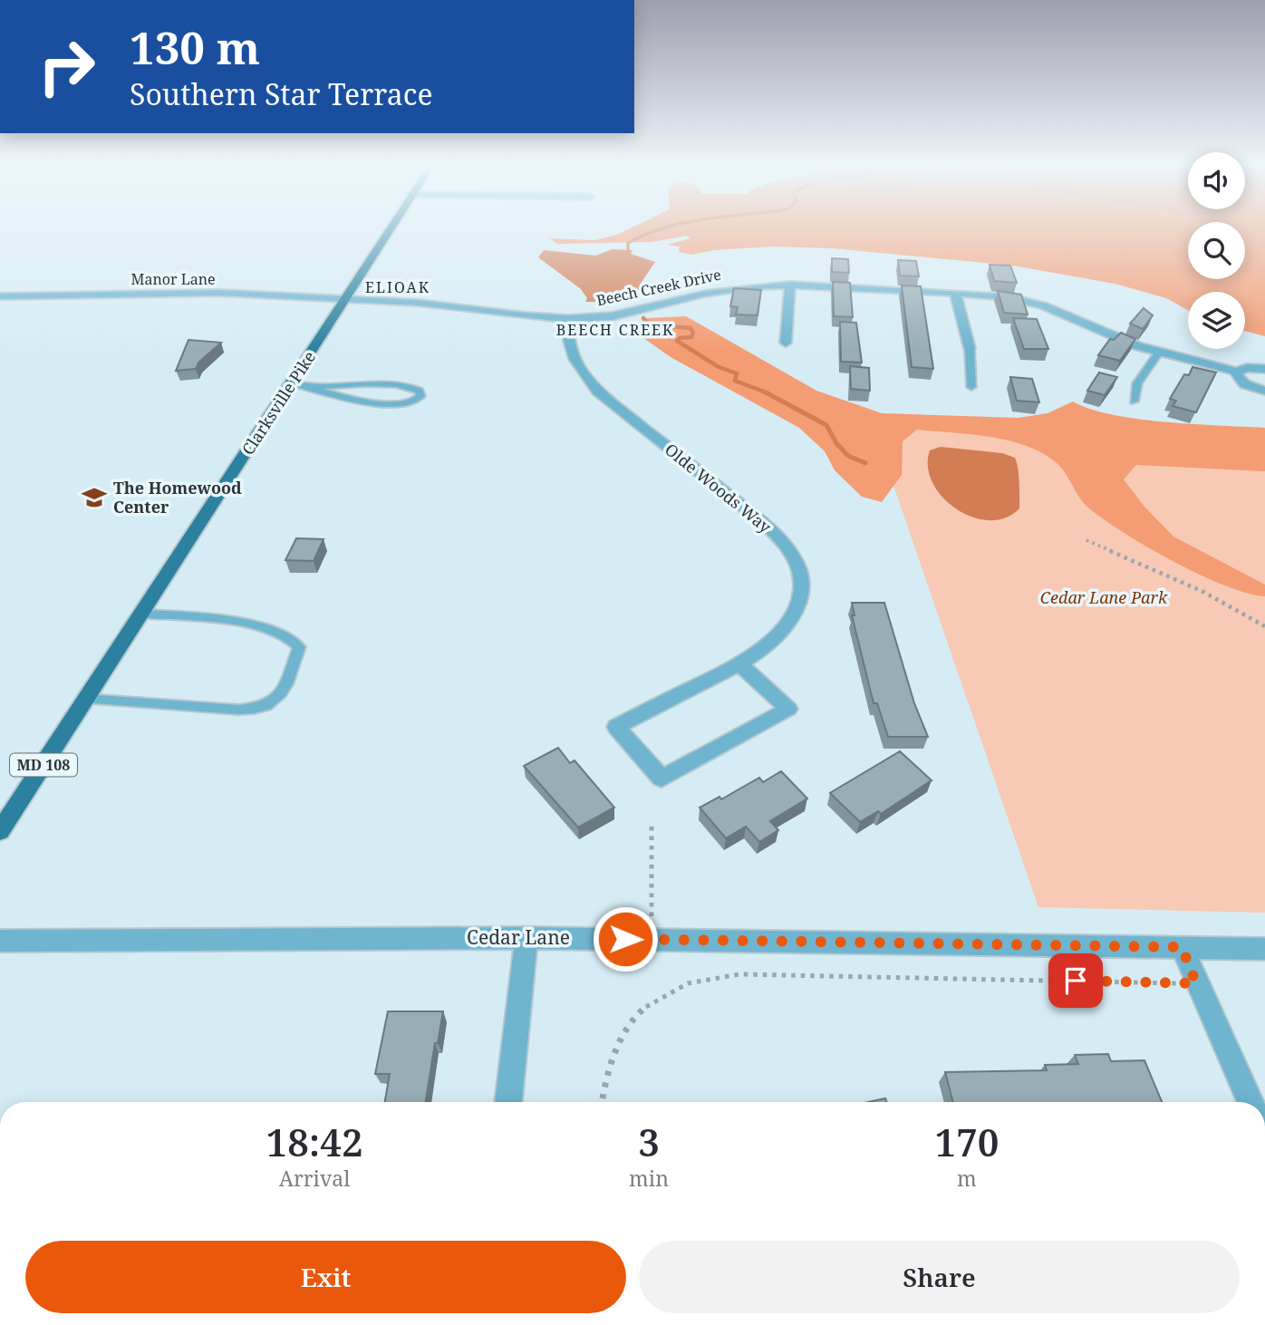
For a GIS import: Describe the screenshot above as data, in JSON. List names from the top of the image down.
{
  "streets": {
    "main road": ["Clarksville Pike", "MD 108"],
    "street": [
      "Manor Lane",
      "Beech Creek Drive",
      "Olde Woods Way",
      "Cedar Lane"
    ]
  },
  "crossings": [
    ["Manor Lane", "Beech Creek Drive"],
    ["Manor Lane", "Clarksville Pike"],
    ["Beech Creek Drive", "Clarksville Pike"],
    ["Beech Creek Drive", "Olde Woods Way"]
  ],
  "districts": ["ELIOAK", "BEECH CREEK"],
  "parks": ["Cedar Lane Park"],
  "places": {
    "school or university": ["The Homewood Center"]
  },
  "page": {
    "turn": ["130 m", "Southern Star Terrace"],
    "eta": [
      "18:42",
      "Arrival",
      "3",
      "min",
      "170",
      "m"
    ],
    "buttons": ["Exit", "Share"]
  }
}
